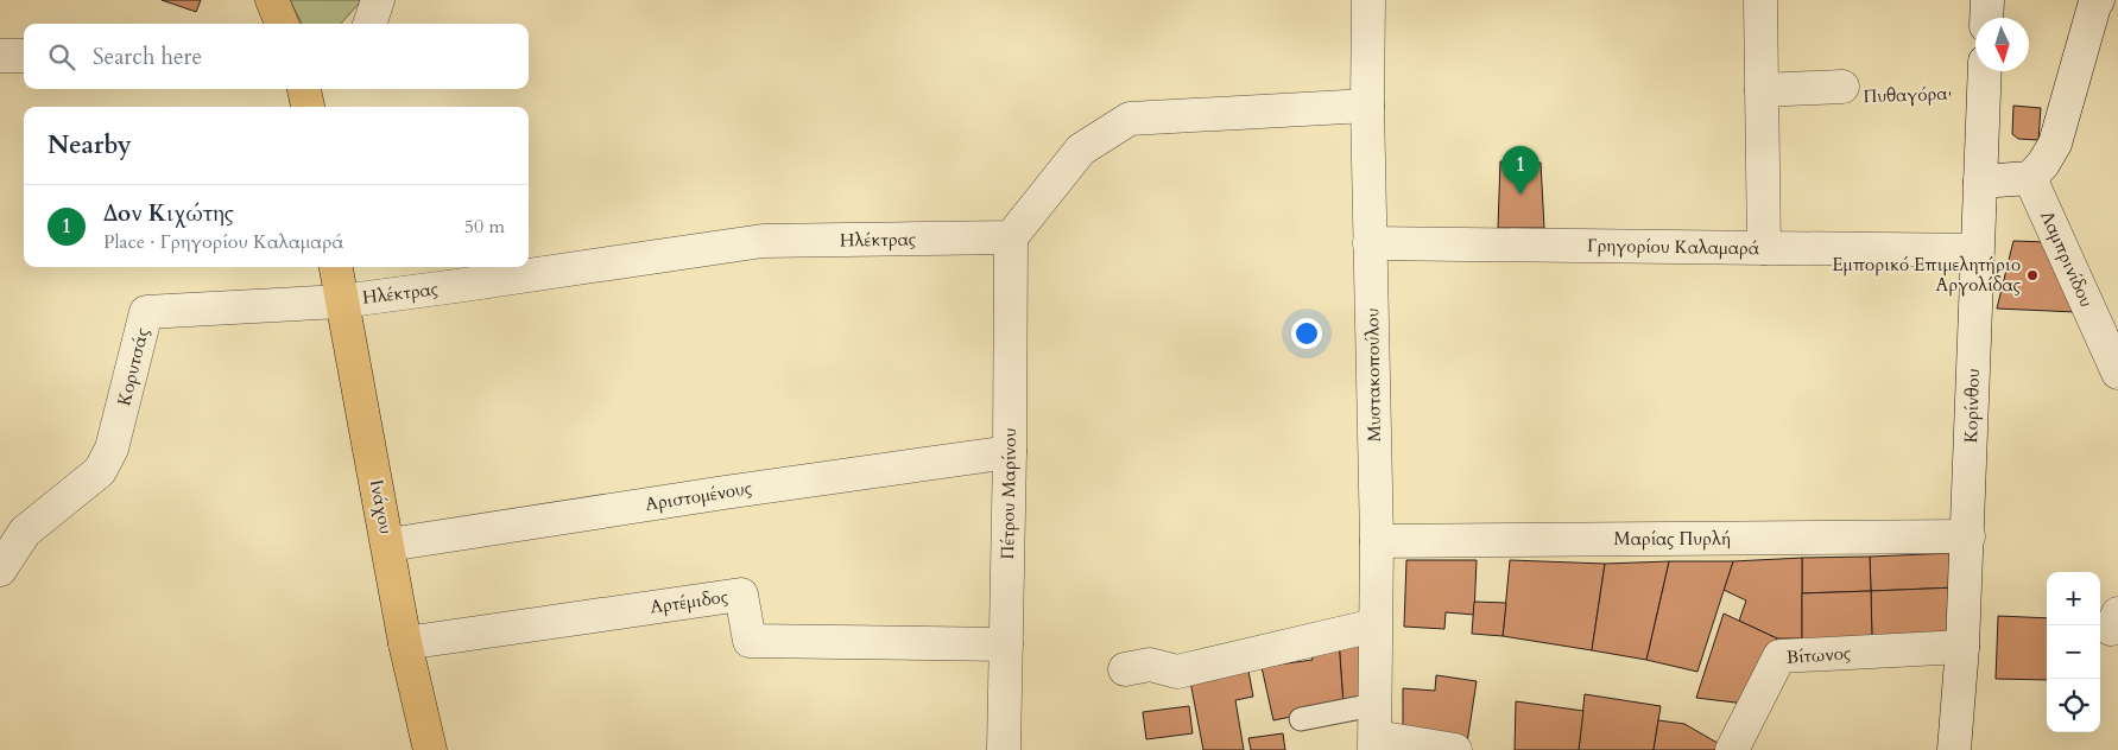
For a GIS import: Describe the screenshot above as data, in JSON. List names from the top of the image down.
{
  "streets": {
    "main road": ["Ινάχου"],
    "street": [
      "Πυθαγόρα",
      "Ηλέκτρας",
      "Γρηγορίου Καλαμαρά",
      "Λαμπρινίδου",
      "Κορυτσάς",
      "Μυστακοπούλου",
      "Κορίνθου",
      "Πέτρου Μαρίνου",
      "Αριστομένους",
      "Μαρίας Πυρλή",
      "Αρτέμιδος",
      "Βίτωνος"
    ]
  },
  "crossings": [
    ["Πυθαγόρα", "Κορίνθου"],
    ["Ηλέκτρας", "Κορυτσάς"],
    ["Ηλέκτρας", "Πέτρου Μαρίνου"],
    ["Ηλέκτρας", "Ινάχου"],
    ["Γρηγορίου Καλαμαρά", "Μυστακοπούλου"],
    ["Γρηγορίου Καλαμαρά", "Κορίνθου"],
    ["Κορυτσάς", "Ινάχου"],
    ["Μυστακοπούλου", "Μαρίας Πυρλή"],
    ["Κορίνθου", "Μαρίας Πυρλή"],
    ["Κορίνθου", "Βίτωνος"],
    ["Πέτρου Μαρίνου", "Αριστομένους"],
    ["Πέτρου Μαρίνου", "Αρτέμιδος"],
    ["Αριστομένους", "Ινάχου"],
    ["Ινάχου", "Αρτέμιδος"]
  ],
  "places": ["Εμπορικό Επιμελητήριο Αργολίδας"],
  "north": "bottom",
  "page": {
    "search": "Search here",
    "heading": "Nearby",
    "pins": "1",
    "list": [
      {
        "mark": "1",
        "name": "Δον Κιχώτης",
        "note": "Place · Γρηγορίου Καλαμαρά",
        "value": "50 m"
      }
    ],
    "map_buttons": ["+", "−"]
  }
}
